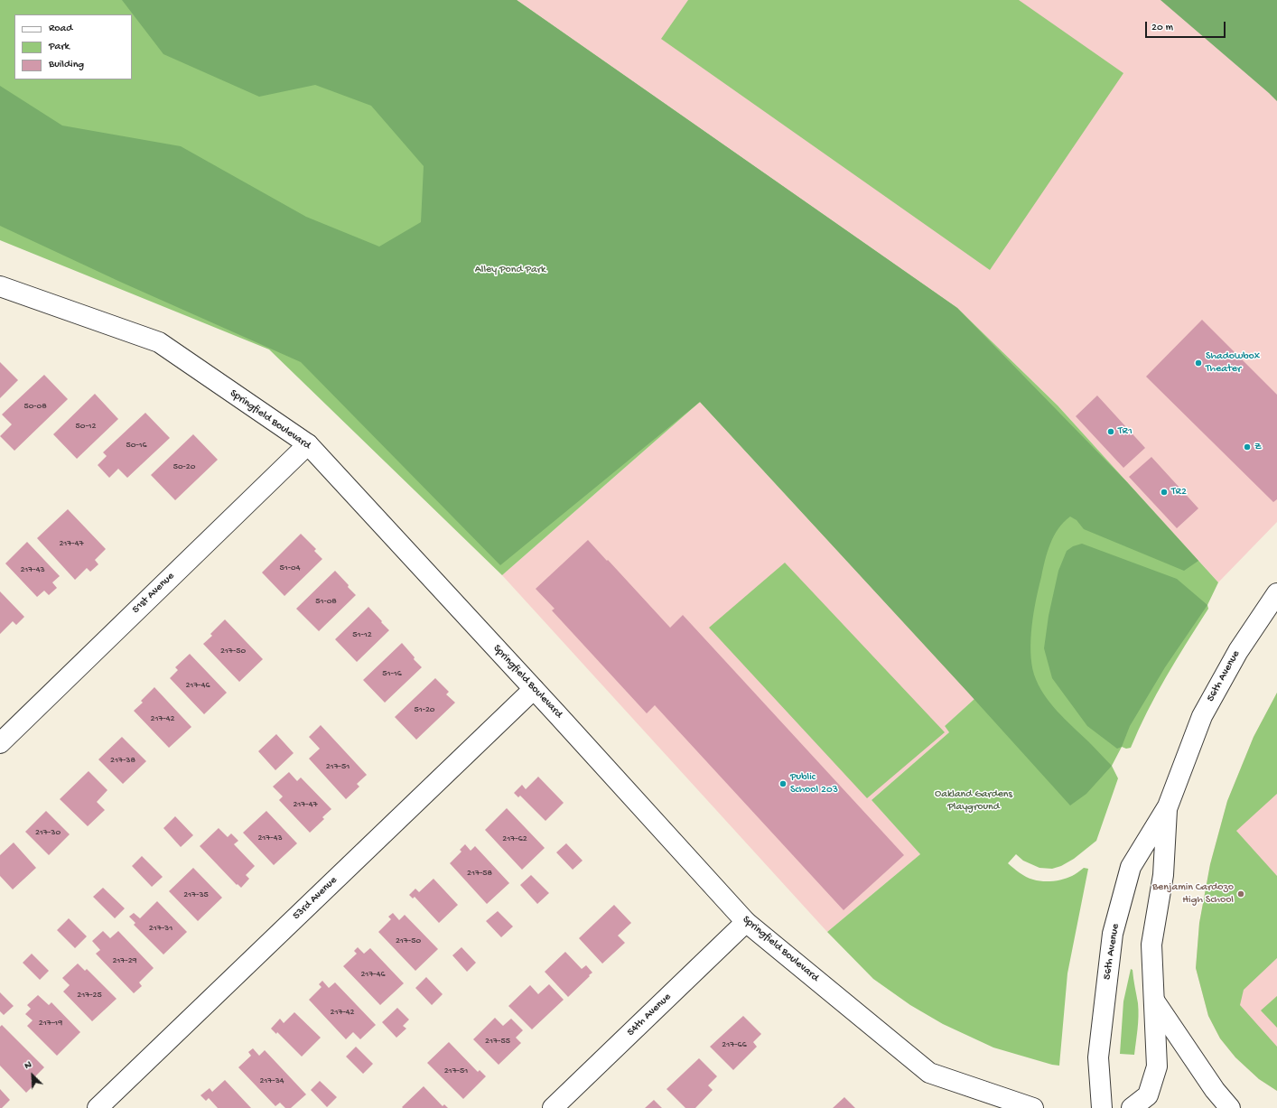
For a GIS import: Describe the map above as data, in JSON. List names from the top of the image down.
{
  "streets": {
    "street": [
      "Springfield Boulevard",
      "51st Avenue",
      "56th Avenue",
      "53rd Avenue",
      "54th Avenue"
    ]
  },
  "crossings": [
    ["Springfield Boulevard", "51st Avenue"],
    ["Springfield Boulevard", "53rd Avenue"],
    ["Springfield Boulevard", "54th Avenue"]
  ],
  "parks": ["Alley Pond Park", "Oakland Gardens Playground"],
  "places": [
    "Shadowbox Theater",
    "TR1",
    "Z",
    "TR2",
    "Public School 203",
    "Benjamin Cardozo High School"
  ],
  "house_numbers": [
    "50-08",
    "50-12",
    "50-16",
    "50-20",
    "217-47",
    "51-04",
    "217-43",
    "51-08",
    "51-12",
    "217-50",
    "51-16",
    "217-46",
    "51-20",
    "217-42",
    "217-38",
    "217-51",
    "217-47",
    "217-30",
    "217-43",
    "217-62",
    "217-58",
    "217-35",
    "217-31",
    "217-50",
    "217-29",
    "217-46",
    "217-25",
    "217-42",
    "217-19",
    "217-55",
    "217-66",
    "217-51",
    "217-34"
  ],
  "legend": ["Road", "Park", "Building"],
  "scale_bar": "20 m",
  "north": "top left"
}
